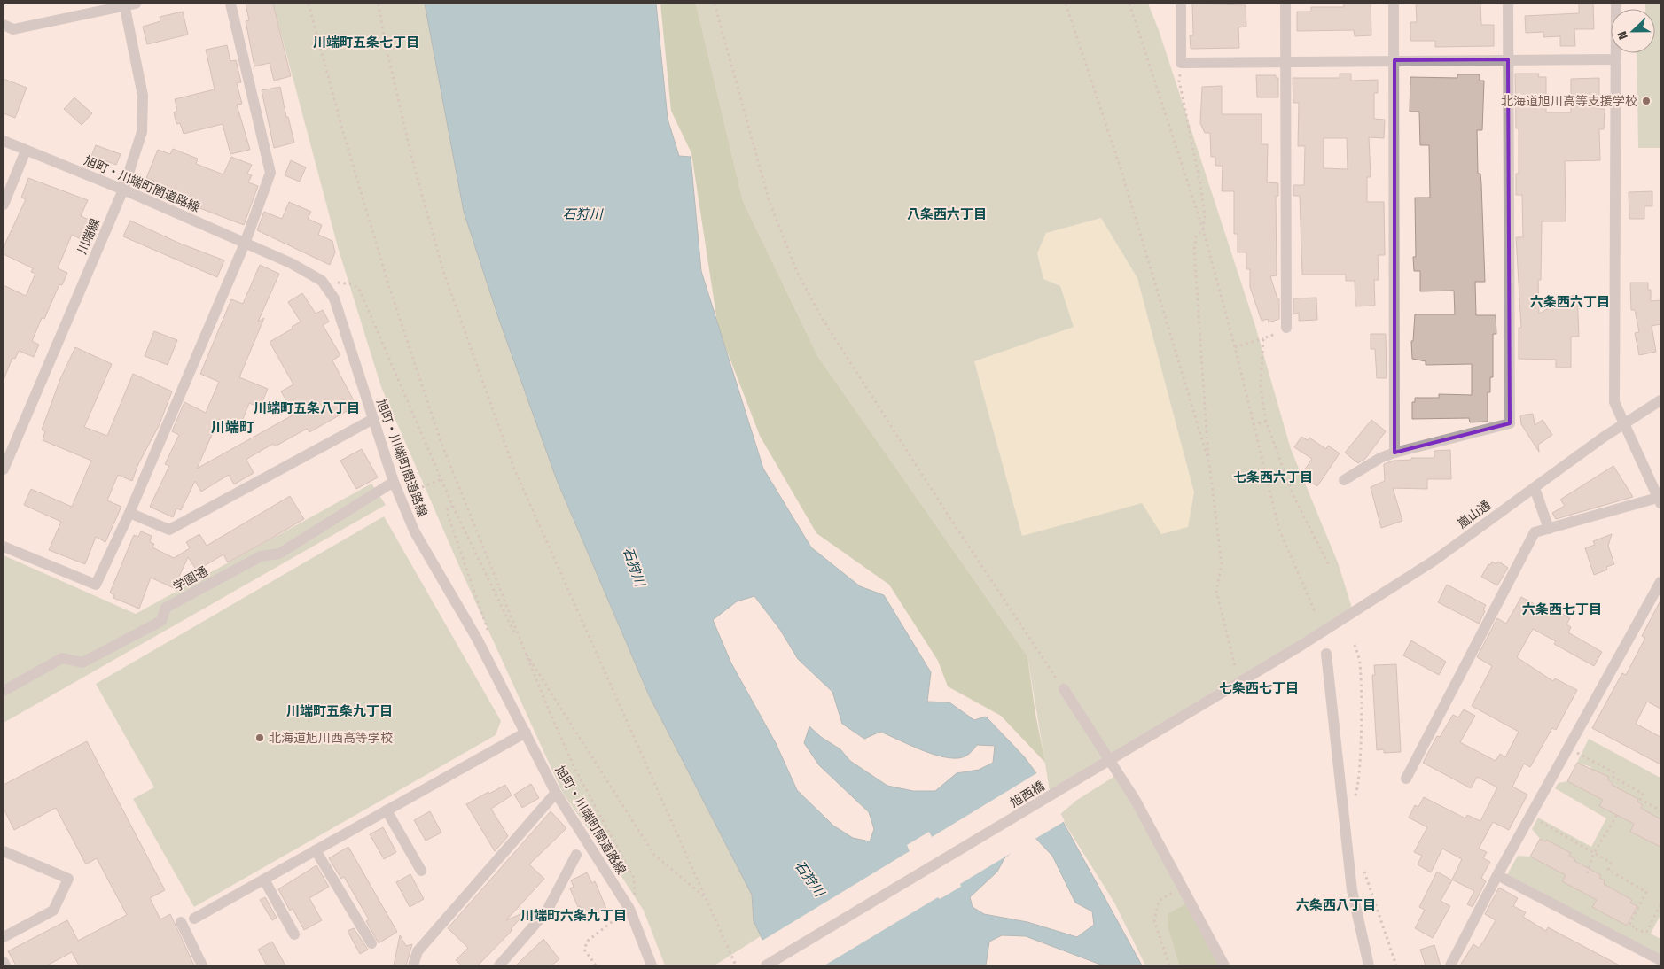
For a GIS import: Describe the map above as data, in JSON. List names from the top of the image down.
{
  "streets": {
    "street": [
      "旭町・川端町間道路線",
      "川端線",
      "嵐山通",
      "学園通",
      "旭西橋"
    ]
  },
  "crossings": [
    ["旭町・川端町間道路線", "川端線"],
    ["旭町・川端町間道路線", "学園通"],
    ["嵐山通", "旭西橋"]
  ],
  "districts": [
    "川端町五条七丁目",
    "八条西六丁目",
    "六条西六丁目",
    "川端町五条八丁目",
    "川端町",
    "七条西六丁目",
    "六条西七丁目",
    "七条西七丁目",
    "川端町五条九丁目",
    "六条西八丁目",
    "川端町六条九丁目"
  ],
  "water": ["石狩川"],
  "places": ["北海道旭川高等支援学校", "北海道旭川西高等学校"],
  "north": "left"
}
